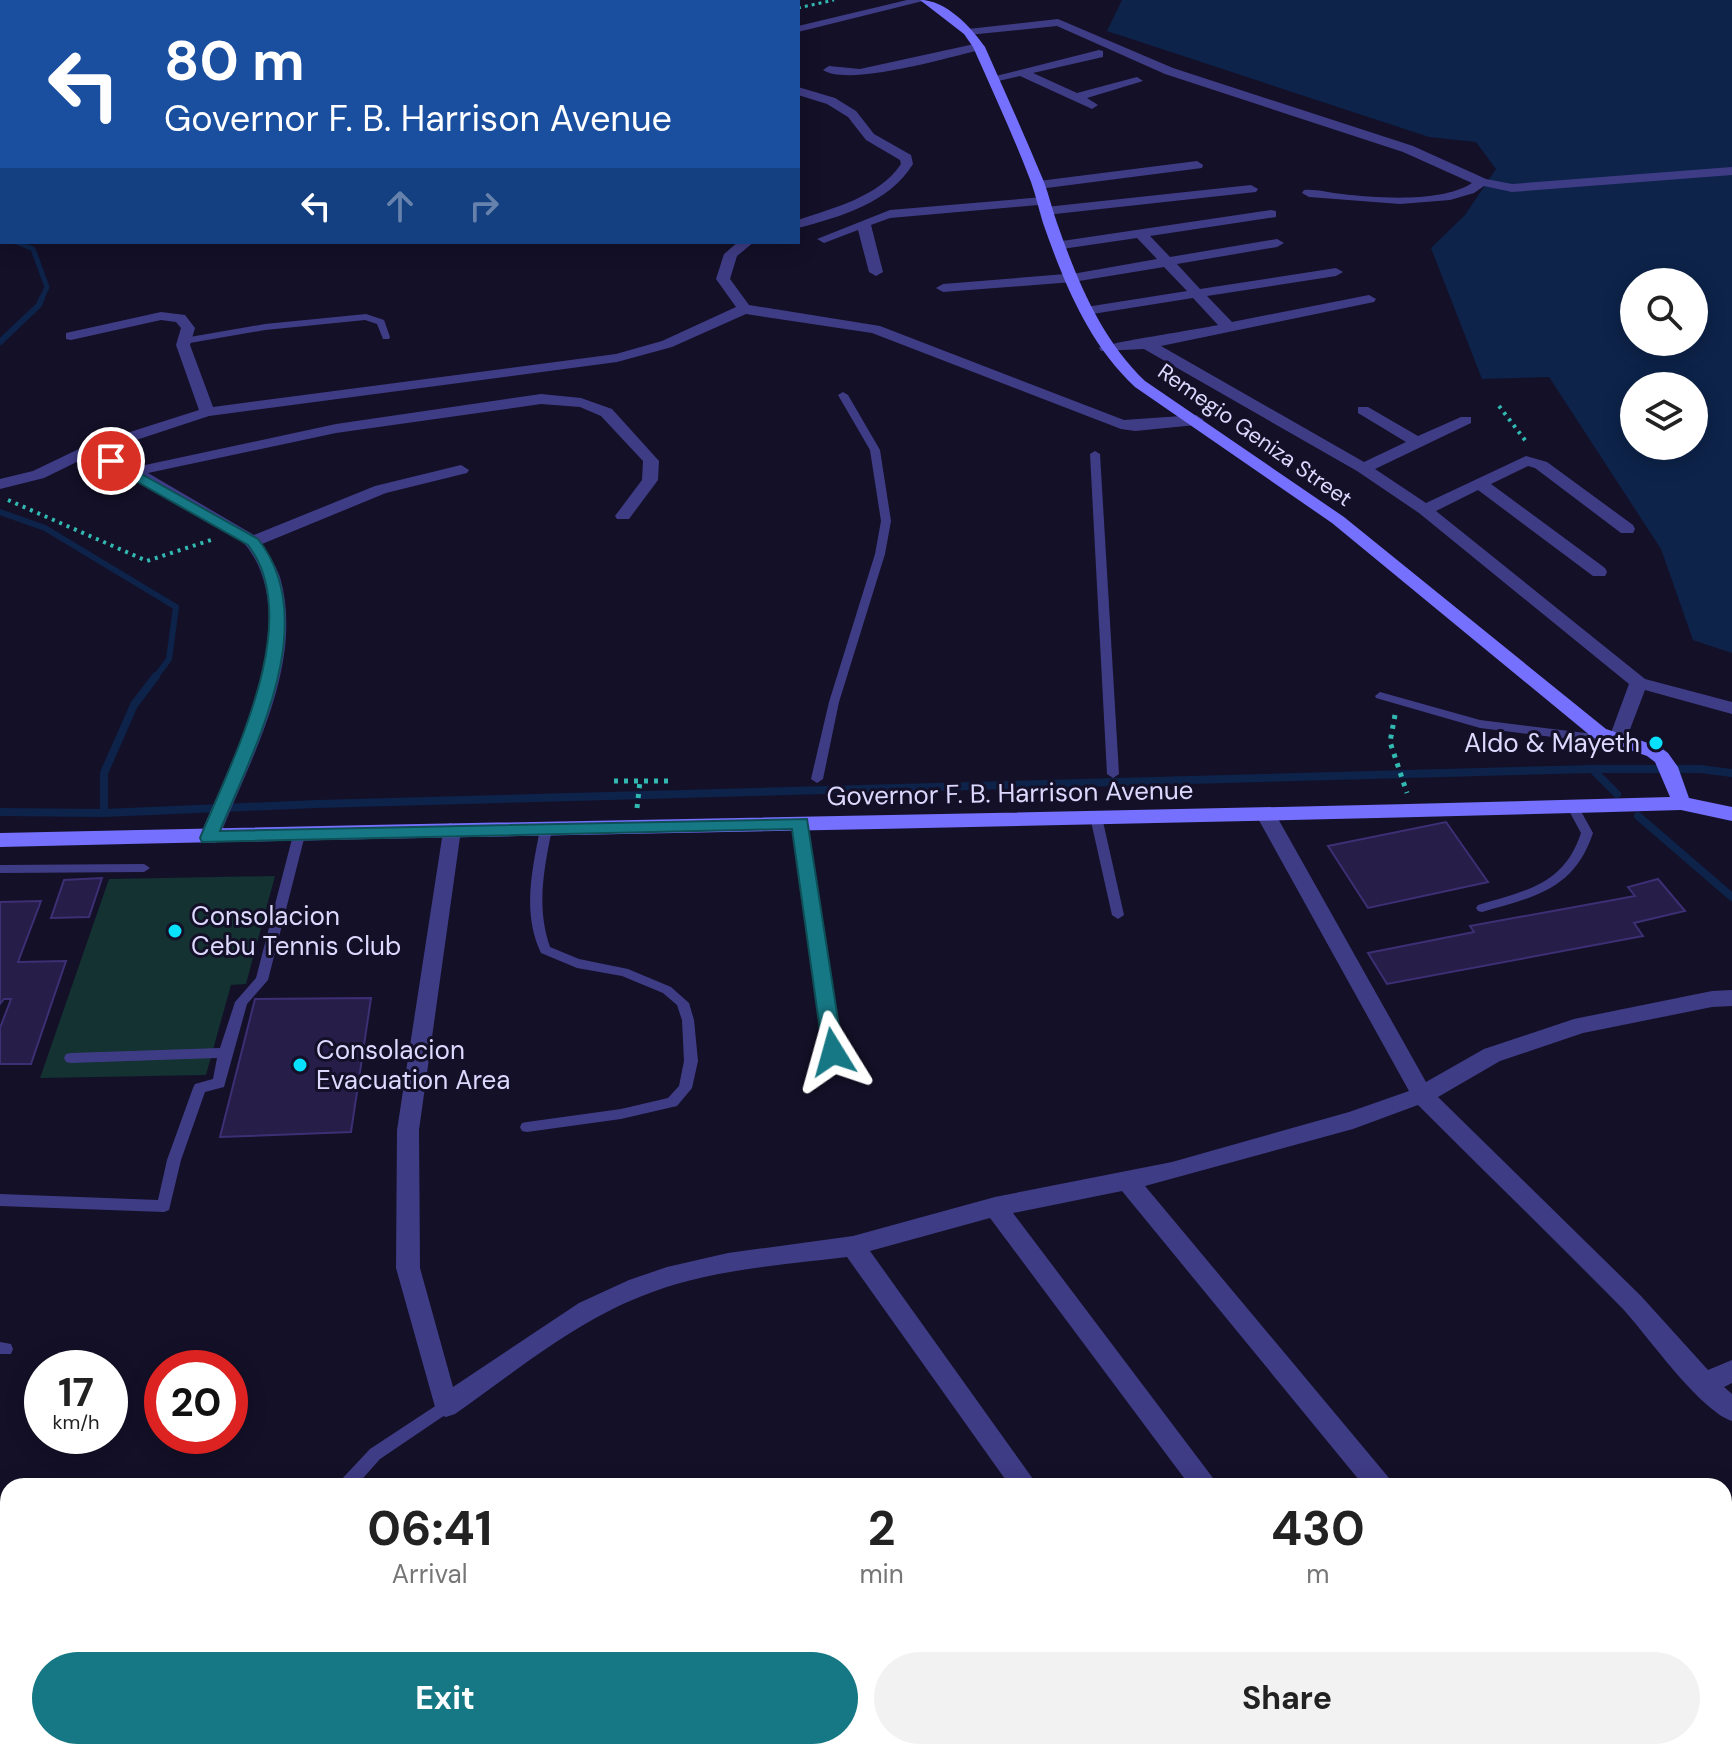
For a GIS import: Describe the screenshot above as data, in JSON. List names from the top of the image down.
{
  "streets": {
    "street": ["Remegio Geniza Street", "Governor F. B. Harrison Avenue"]
  },
  "crossings": [
    ["Remegio Geniza Street", "Governor F. B. Harrison Avenue"]
  ],
  "places": ["Aldo & Mayeth", "Consolacion Cebu Tennis Club", "Consolacion Evacuation Area"],
  "page": {
    "turn": ["80 m", "Governor F. B. Harrison Avenue"],
    "speed": "17 km/h",
    "limit": "20",
    "eta": [
      "06:41",
      "Arrival",
      "2",
      "min",
      "430",
      "m"
    ],
    "buttons": ["Exit", "Share"]
  }
}
